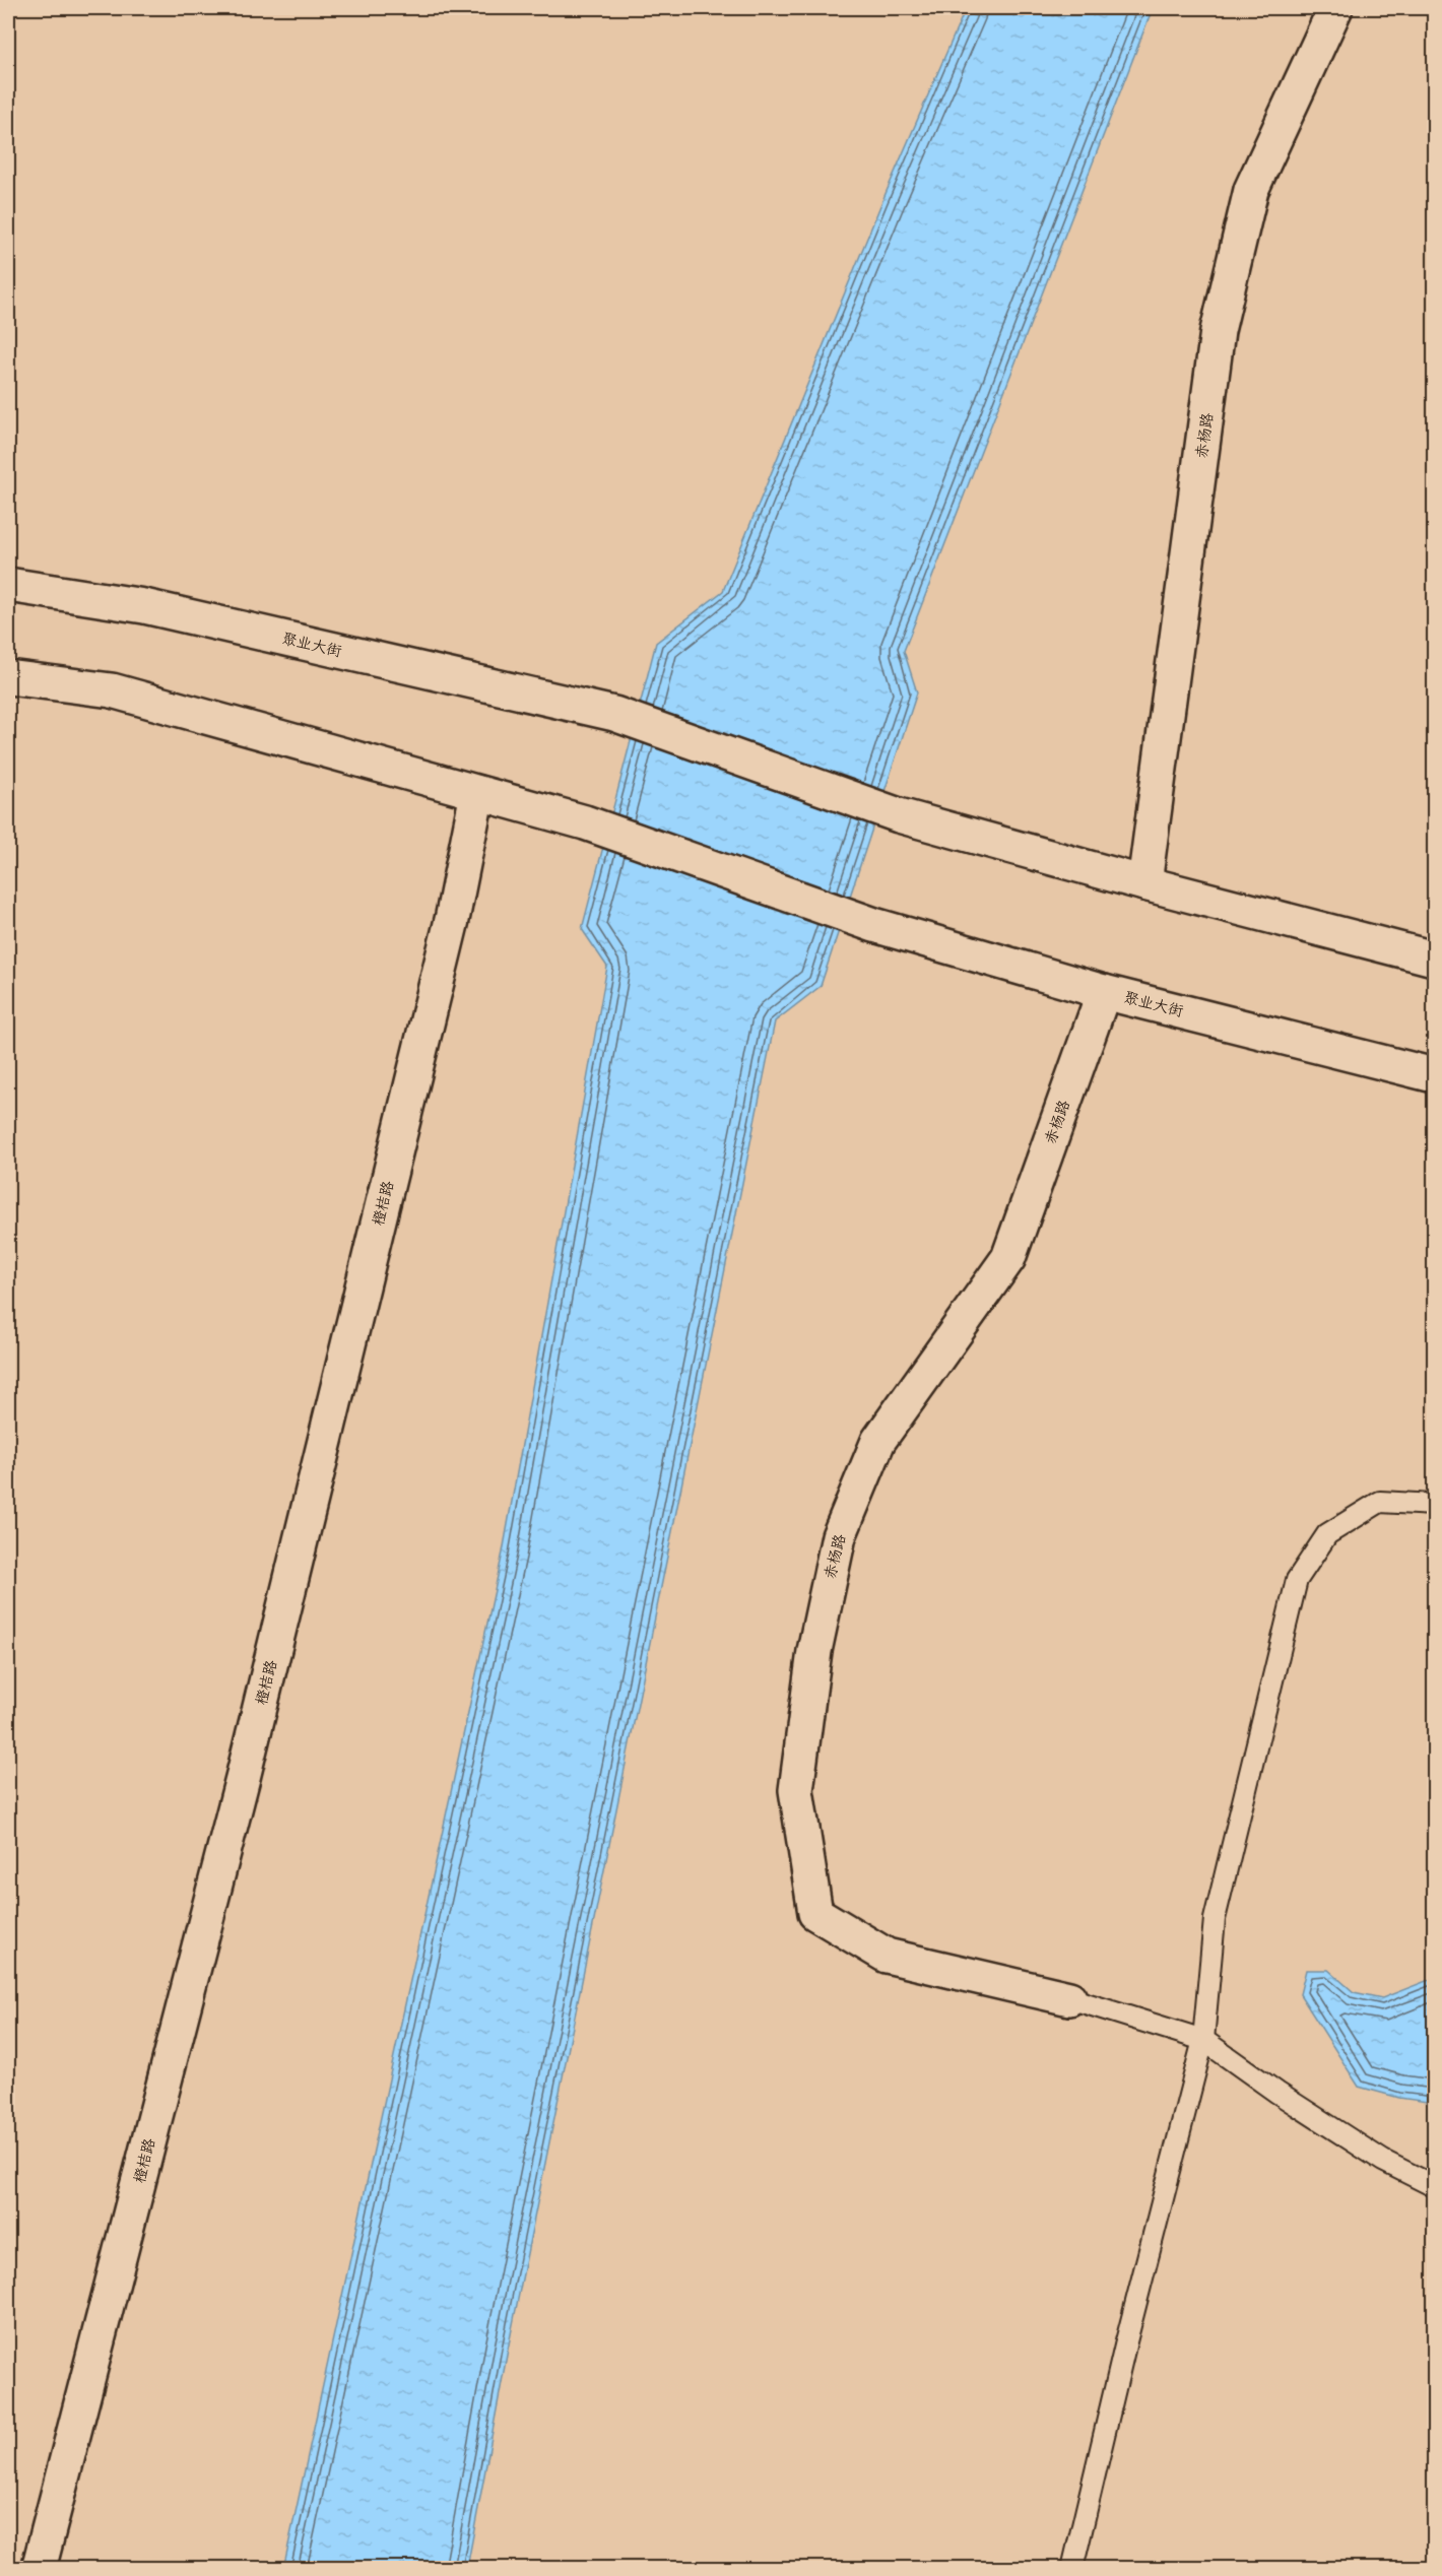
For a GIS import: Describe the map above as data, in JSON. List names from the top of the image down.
{
  "streets": {
    "street": ["赤杨路", "聚业大街", "橙桔路"]
  },
  "crossings": [
    ["赤杨路", "聚业大街"],
    ["聚业大街", "橙桔路"]
  ]
}
